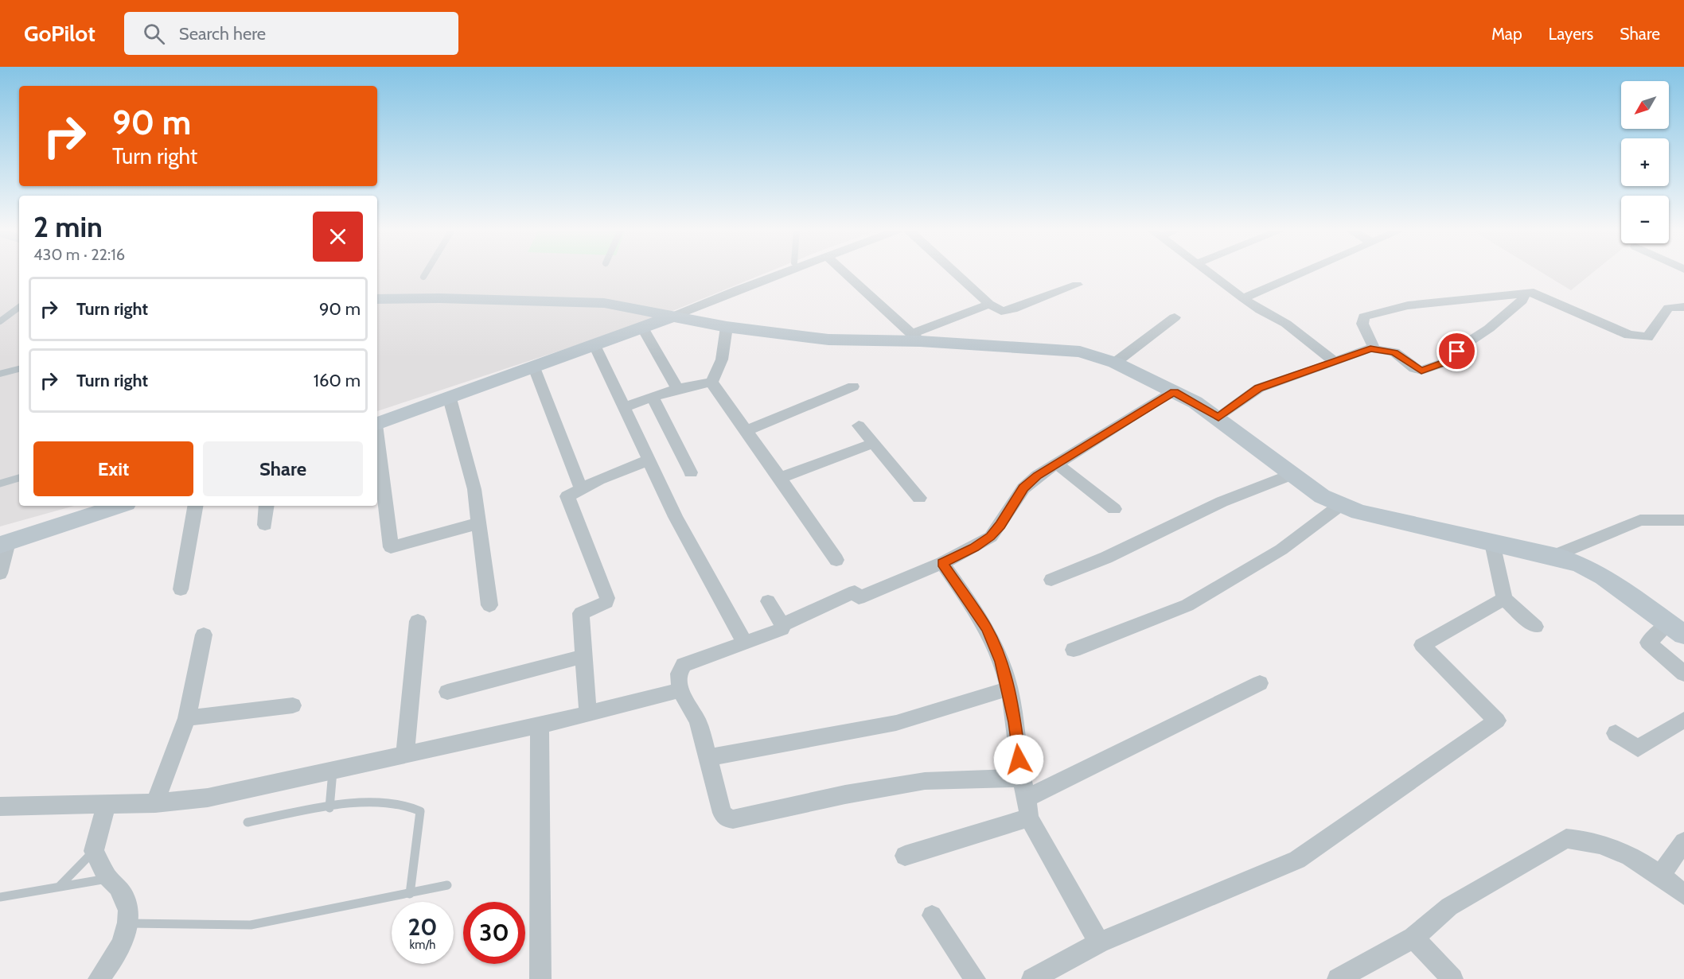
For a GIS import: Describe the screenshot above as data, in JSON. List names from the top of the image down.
{
  "north": "bottom left",
  "page": {
    "header": "GoPilot",
    "search": "Search here",
    "nav": ["Map", "Layers", "Share"],
    "map_buttons": ["+", "−"],
    "turn": ["90 m", "Turn right"],
    "heading": ["2 min", "430 m · 22:16"],
    "list": [
      {
        "name": "Turn right",
        "value": "90 m"
      },
      {
        "name": "Turn right",
        "value": "160 m"
      }
    ],
    "buttons": ["Exit", "Share"],
    "speed": "20 km/h",
    "limit": "30"
  }
}
